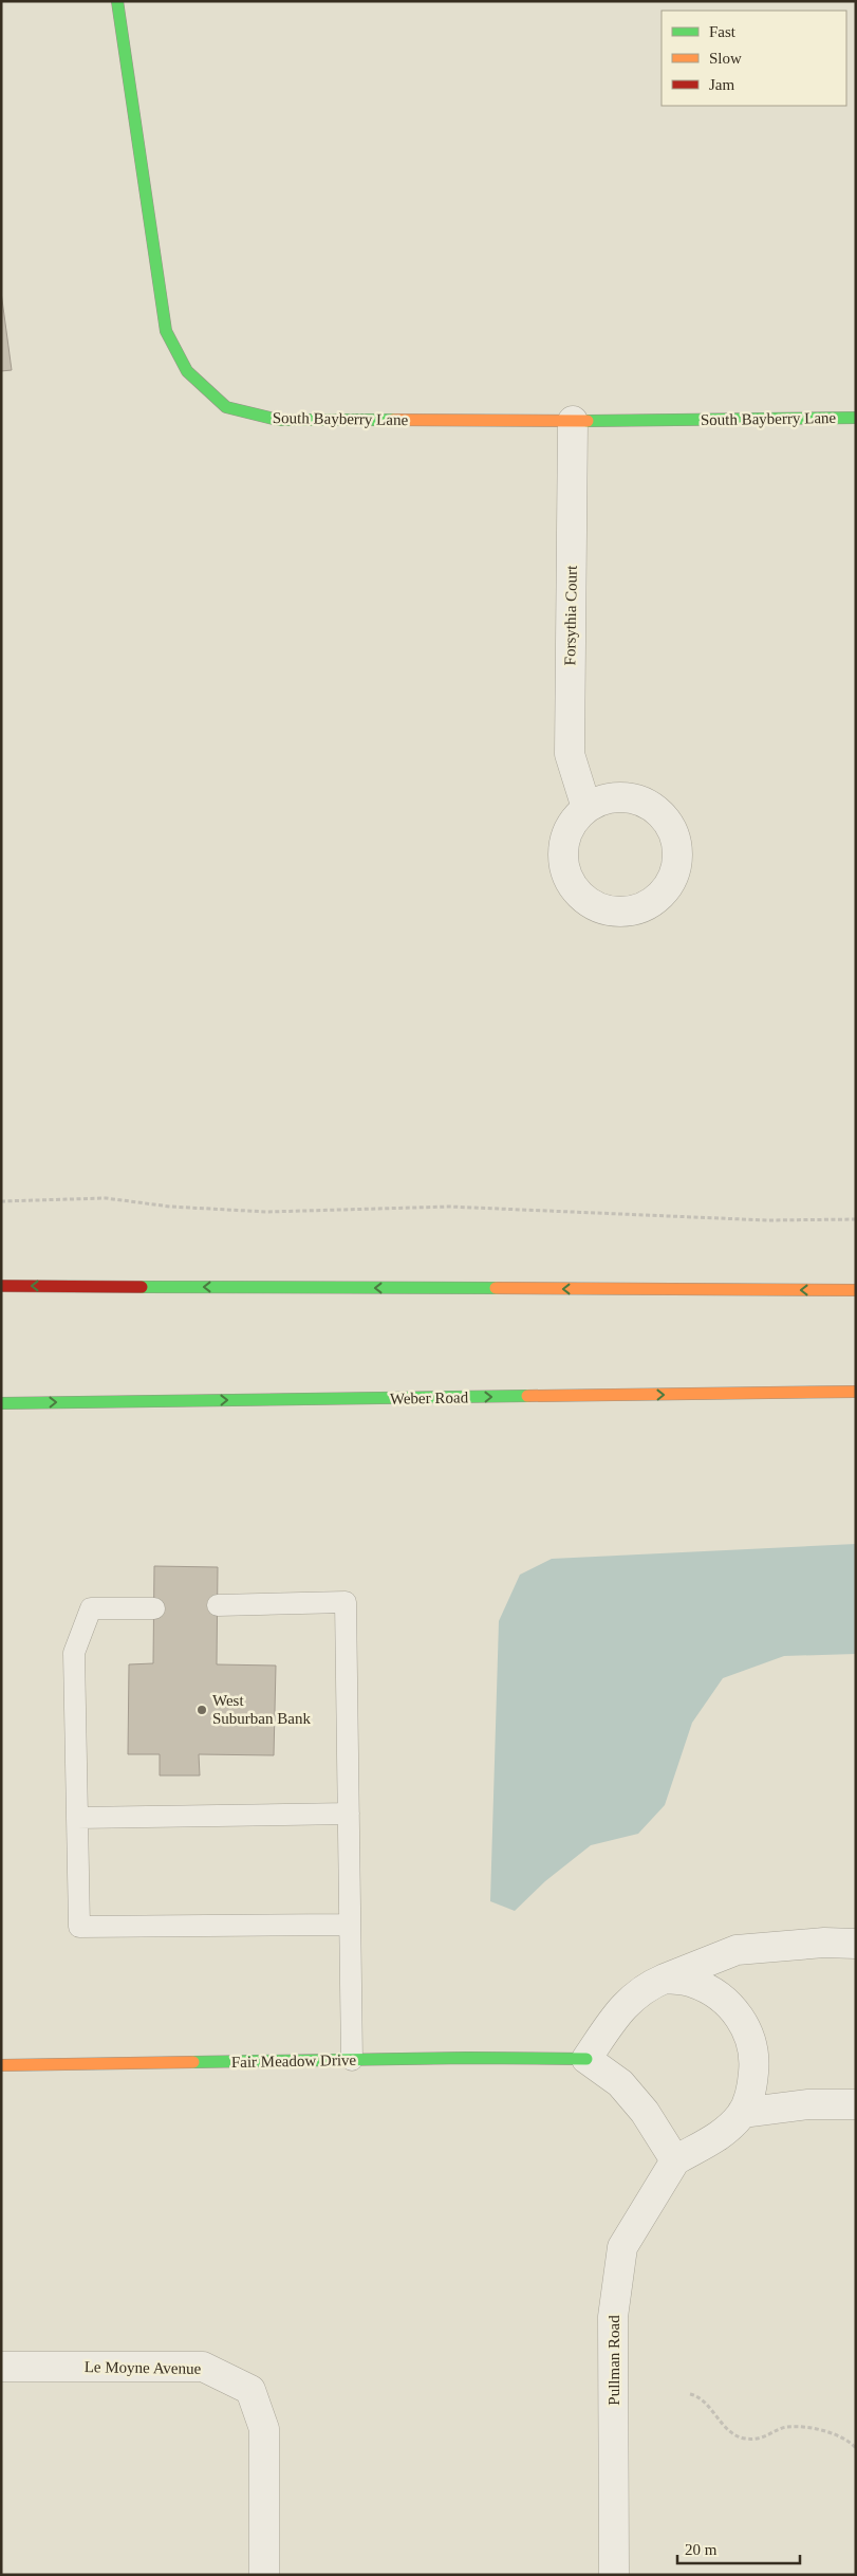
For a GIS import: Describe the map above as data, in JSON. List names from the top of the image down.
{
  "streets": {
    "main road": ["South Bayberry Lane", "Weber Road", "Fair Meadow Drive"],
    "street": ["Forsythia Court", "Pullman Road", "Le Moyne Avenue"]
  },
  "crossings": [
    ["South Bayberry Lane", "Forsythia Court"],
    ["Fair Meadow Drive", "Pullman Road"]
  ],
  "places": ["West Suburban Bank"],
  "legend": ["Fast", "Slow", "Jam"],
  "scale_bar": "20 m"
}
